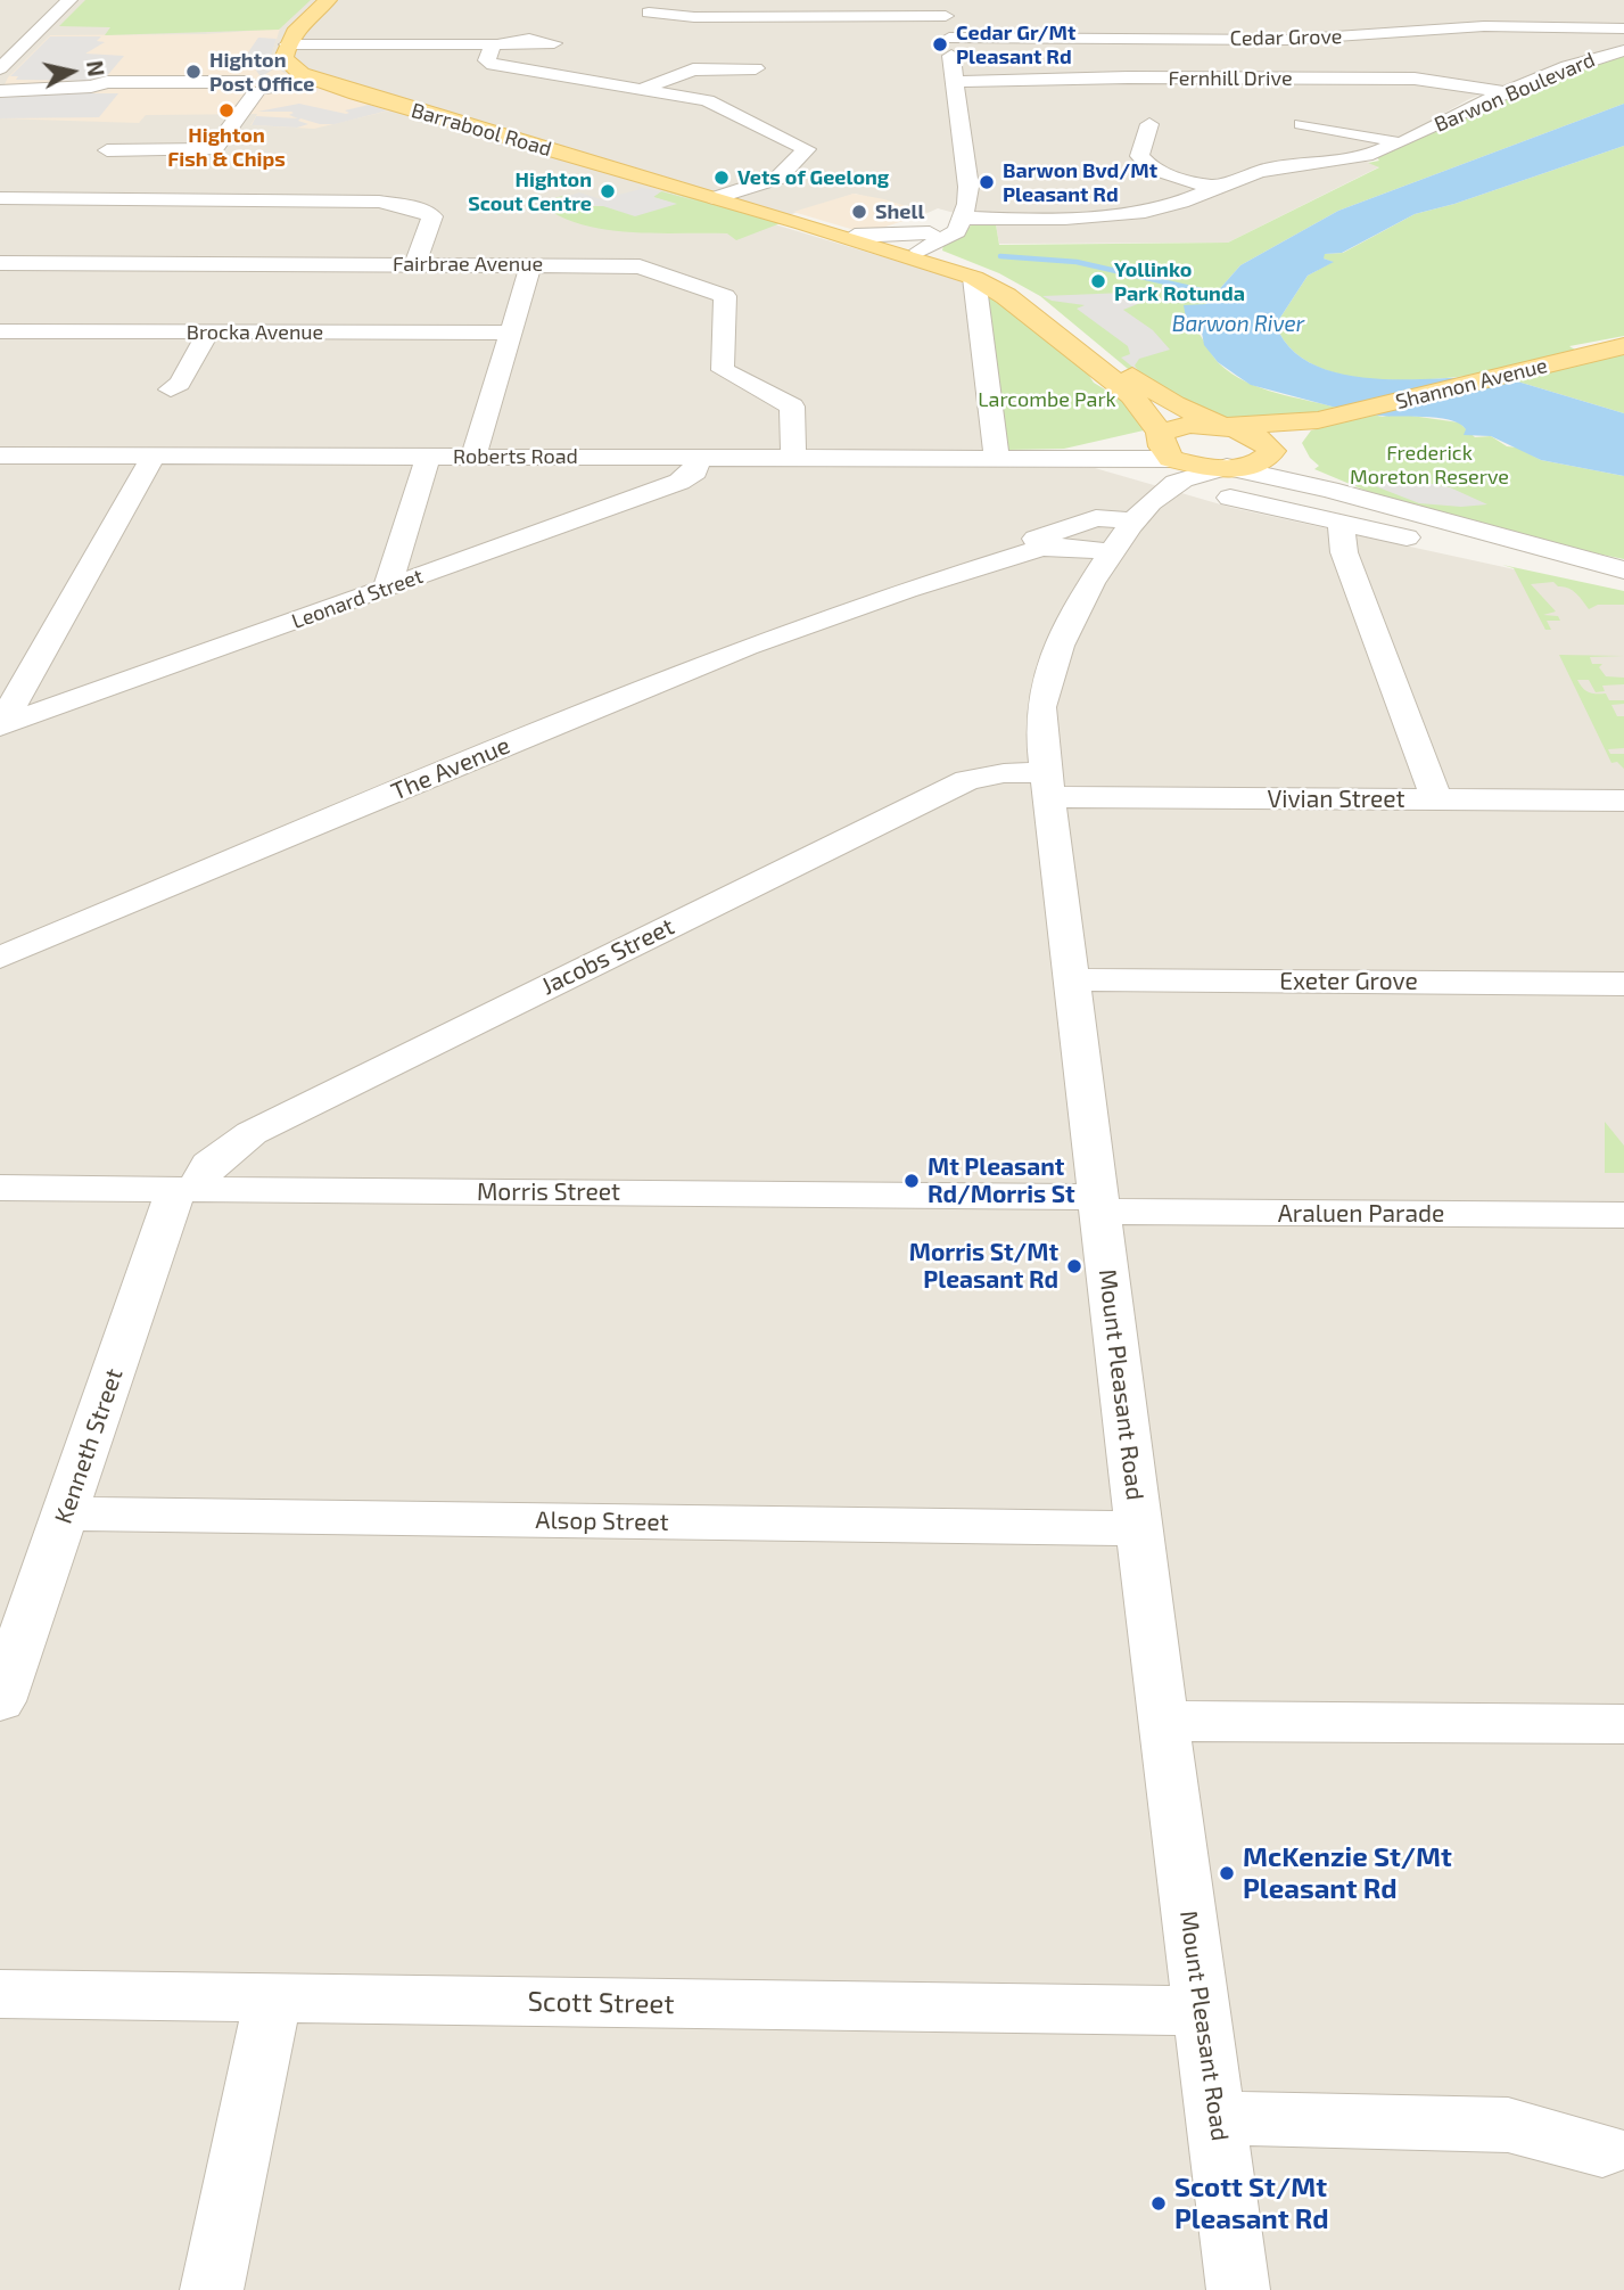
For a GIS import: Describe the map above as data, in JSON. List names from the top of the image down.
{
  "streets": {
    "main road": ["Barrabool Road", "Shannon Avenue"],
    "street": [
      "Cedar Grove",
      "Fernhill Drive",
      "Barwon Boulevard",
      "Fairbrae Avenue",
      "Brocka Avenue",
      "Roberts Road",
      "Leonard Street",
      "The Avenue",
      "Vivian Street",
      "Jacobs Street",
      "Exeter Grove",
      "Morris Street",
      "Araluen Parade",
      "Mount Pleasant Road",
      "Kenneth Street",
      "Alsop Street",
      "Scott Street"
    ]
  },
  "crossings": [
    ["Fernhill Drive", "Barwon Boulevard"],
    ["Barrabool Road", "Shannon Avenue"],
    ["Barrabool Road", "Roberts Road"],
    ["Barrabool Road", "Mount Pleasant Road"],
    ["Fairbrae Avenue", "Roberts Road"],
    ["Shannon Avenue", "Roberts Road"],
    ["Shannon Avenue", "Mount Pleasant Road"],
    ["Roberts Road", "Leonard Street"],
    ["Roberts Road", "Mount Pleasant Road"],
    ["The Avenue", "Mount Pleasant Road"],
    ["Vivian Street", "Jacobs Street"],
    ["Vivian Street", "Mount Pleasant Road"],
    ["Jacobs Street", "Morris Street"],
    ["Jacobs Street", "Mount Pleasant Road"],
    ["Jacobs Street", "Kenneth Street"],
    ["Exeter Grove", "Mount Pleasant Road"],
    ["Morris Street", "Araluen Parade"],
    ["Morris Street", "Mount Pleasant Road"],
    ["Morris Street", "Kenneth Street"],
    ["Araluen Parade", "Mount Pleasant Road"],
    ["Mount Pleasant Road", "Alsop Street"],
    ["Mount Pleasant Road", "Scott Street"],
    ["Kenneth Street", "Alsop Street"]
  ],
  "water": ["Barwon River"],
  "parks": ["Larcombe Park", "Frederick Moreton Reserve"],
  "places": [
    "Cedar Gr/Mt Pleasant Rd",
    "Highton Post Office",
    "Highton Fish & Chips",
    "Vets of Geelong",
    "Barwon Bvd/Mt Pleasant Rd",
    "Highton Scout Centre",
    "Shell",
    "Yollinko Park Rotunda",
    "Mt Pleasant Rd/Morris St",
    "Morris St/Mt Pleasant Rd",
    "McKenzie St/Mt Pleasant Rd",
    "Scott St/Mt Pleasant Rd"
  ],
  "north": "right"
}
